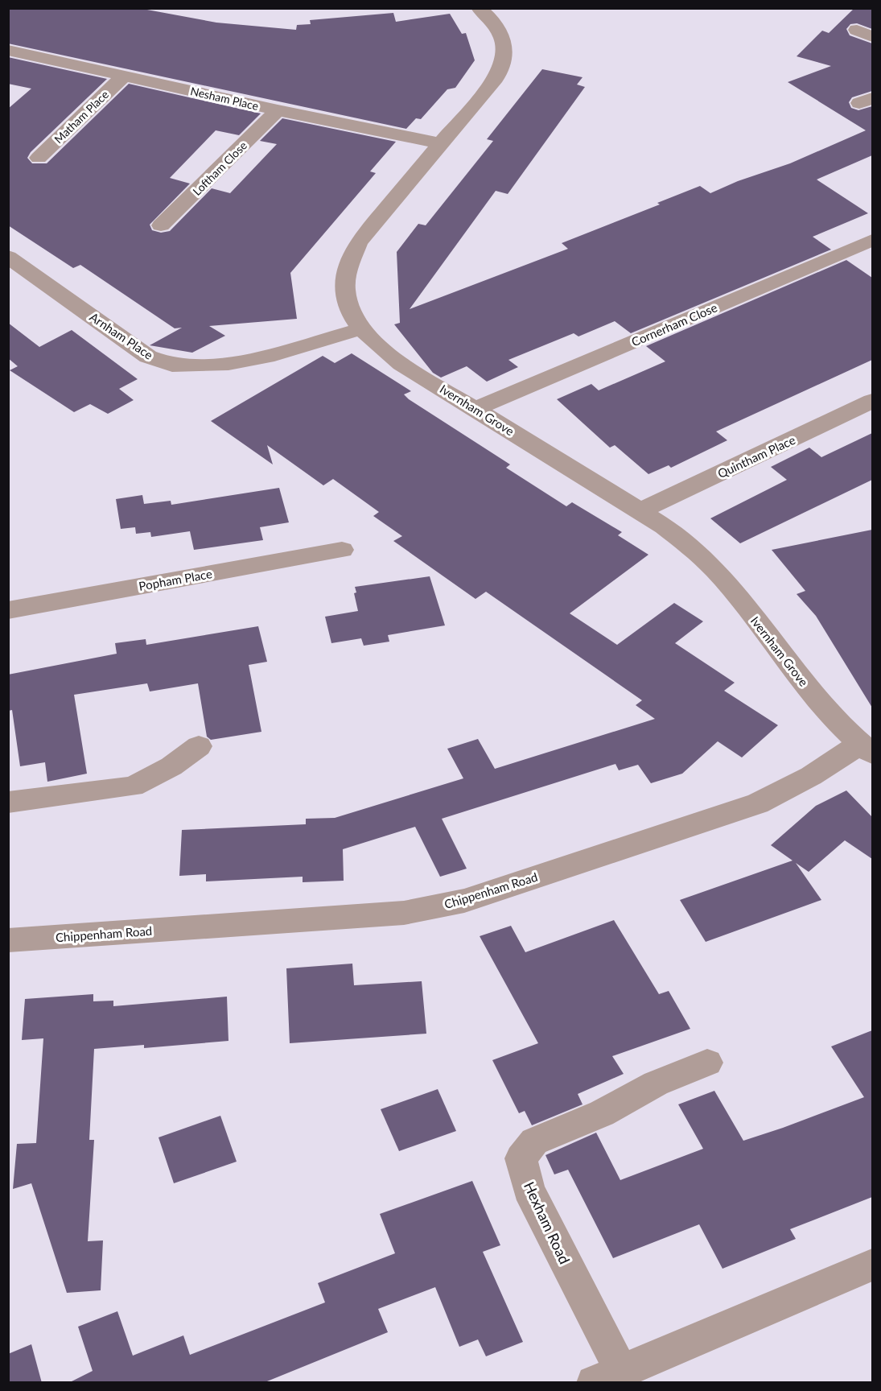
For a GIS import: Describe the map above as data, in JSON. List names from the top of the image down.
{
  "streets": {
    "street": [
      "Nesham Place",
      "Matham Place",
      "Loftham Close",
      "Cornerham Close",
      "Arnham Place",
      "Ivernham Grove",
      "Quintham Place",
      "Popham Place",
      "Chippenham Road",
      "Hexham Road"
    ]
  },
  "crossings": [
    ["Nesham Place", "Matham Place"],
    ["Nesham Place", "Loftham Close"],
    ["Nesham Place", "Ivernham Grove"],
    ["Cornerham Close", "Ivernham Grove"],
    ["Arnham Place", "Ivernham Grove"],
    ["Ivernham Grove", "Quintham Place"],
    ["Ivernham Grove", "Chippenham Road"]
  ]
}
